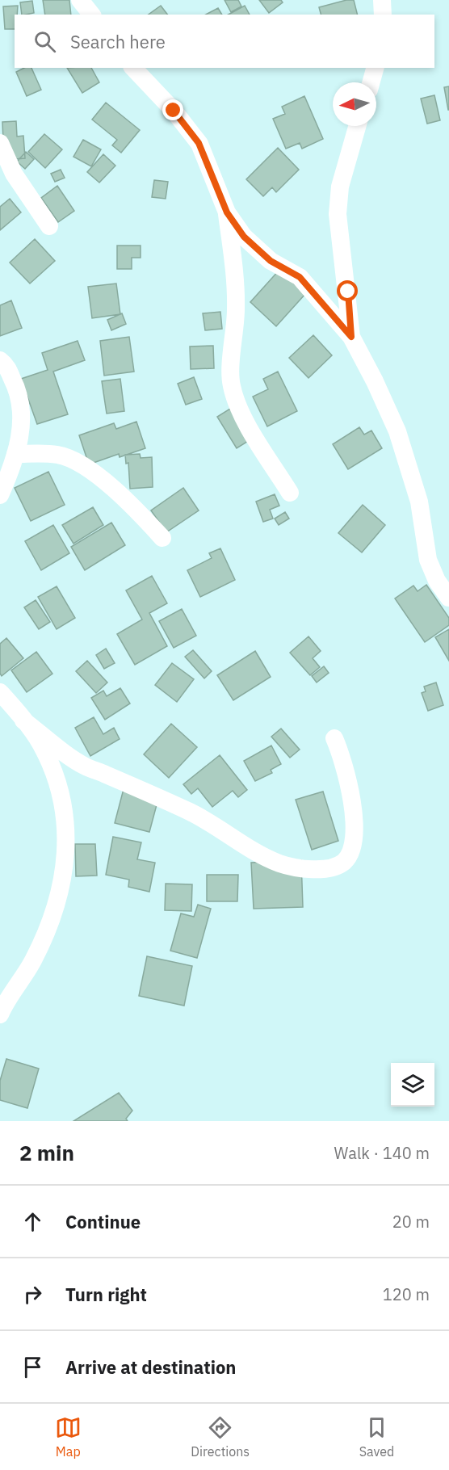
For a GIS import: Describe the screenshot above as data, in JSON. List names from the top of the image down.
{
  "north": "left",
  "page": {
    "search": "Search here",
    "heading": ["2 min", "Walk · 140 m"],
    "list": [
      ["Continue", "20 m"],
      ["Turn right", "120 m"],
      "Arrive at destination"
    ],
    "nav": ["Map", "Directions", "Saved"]
  }
}
